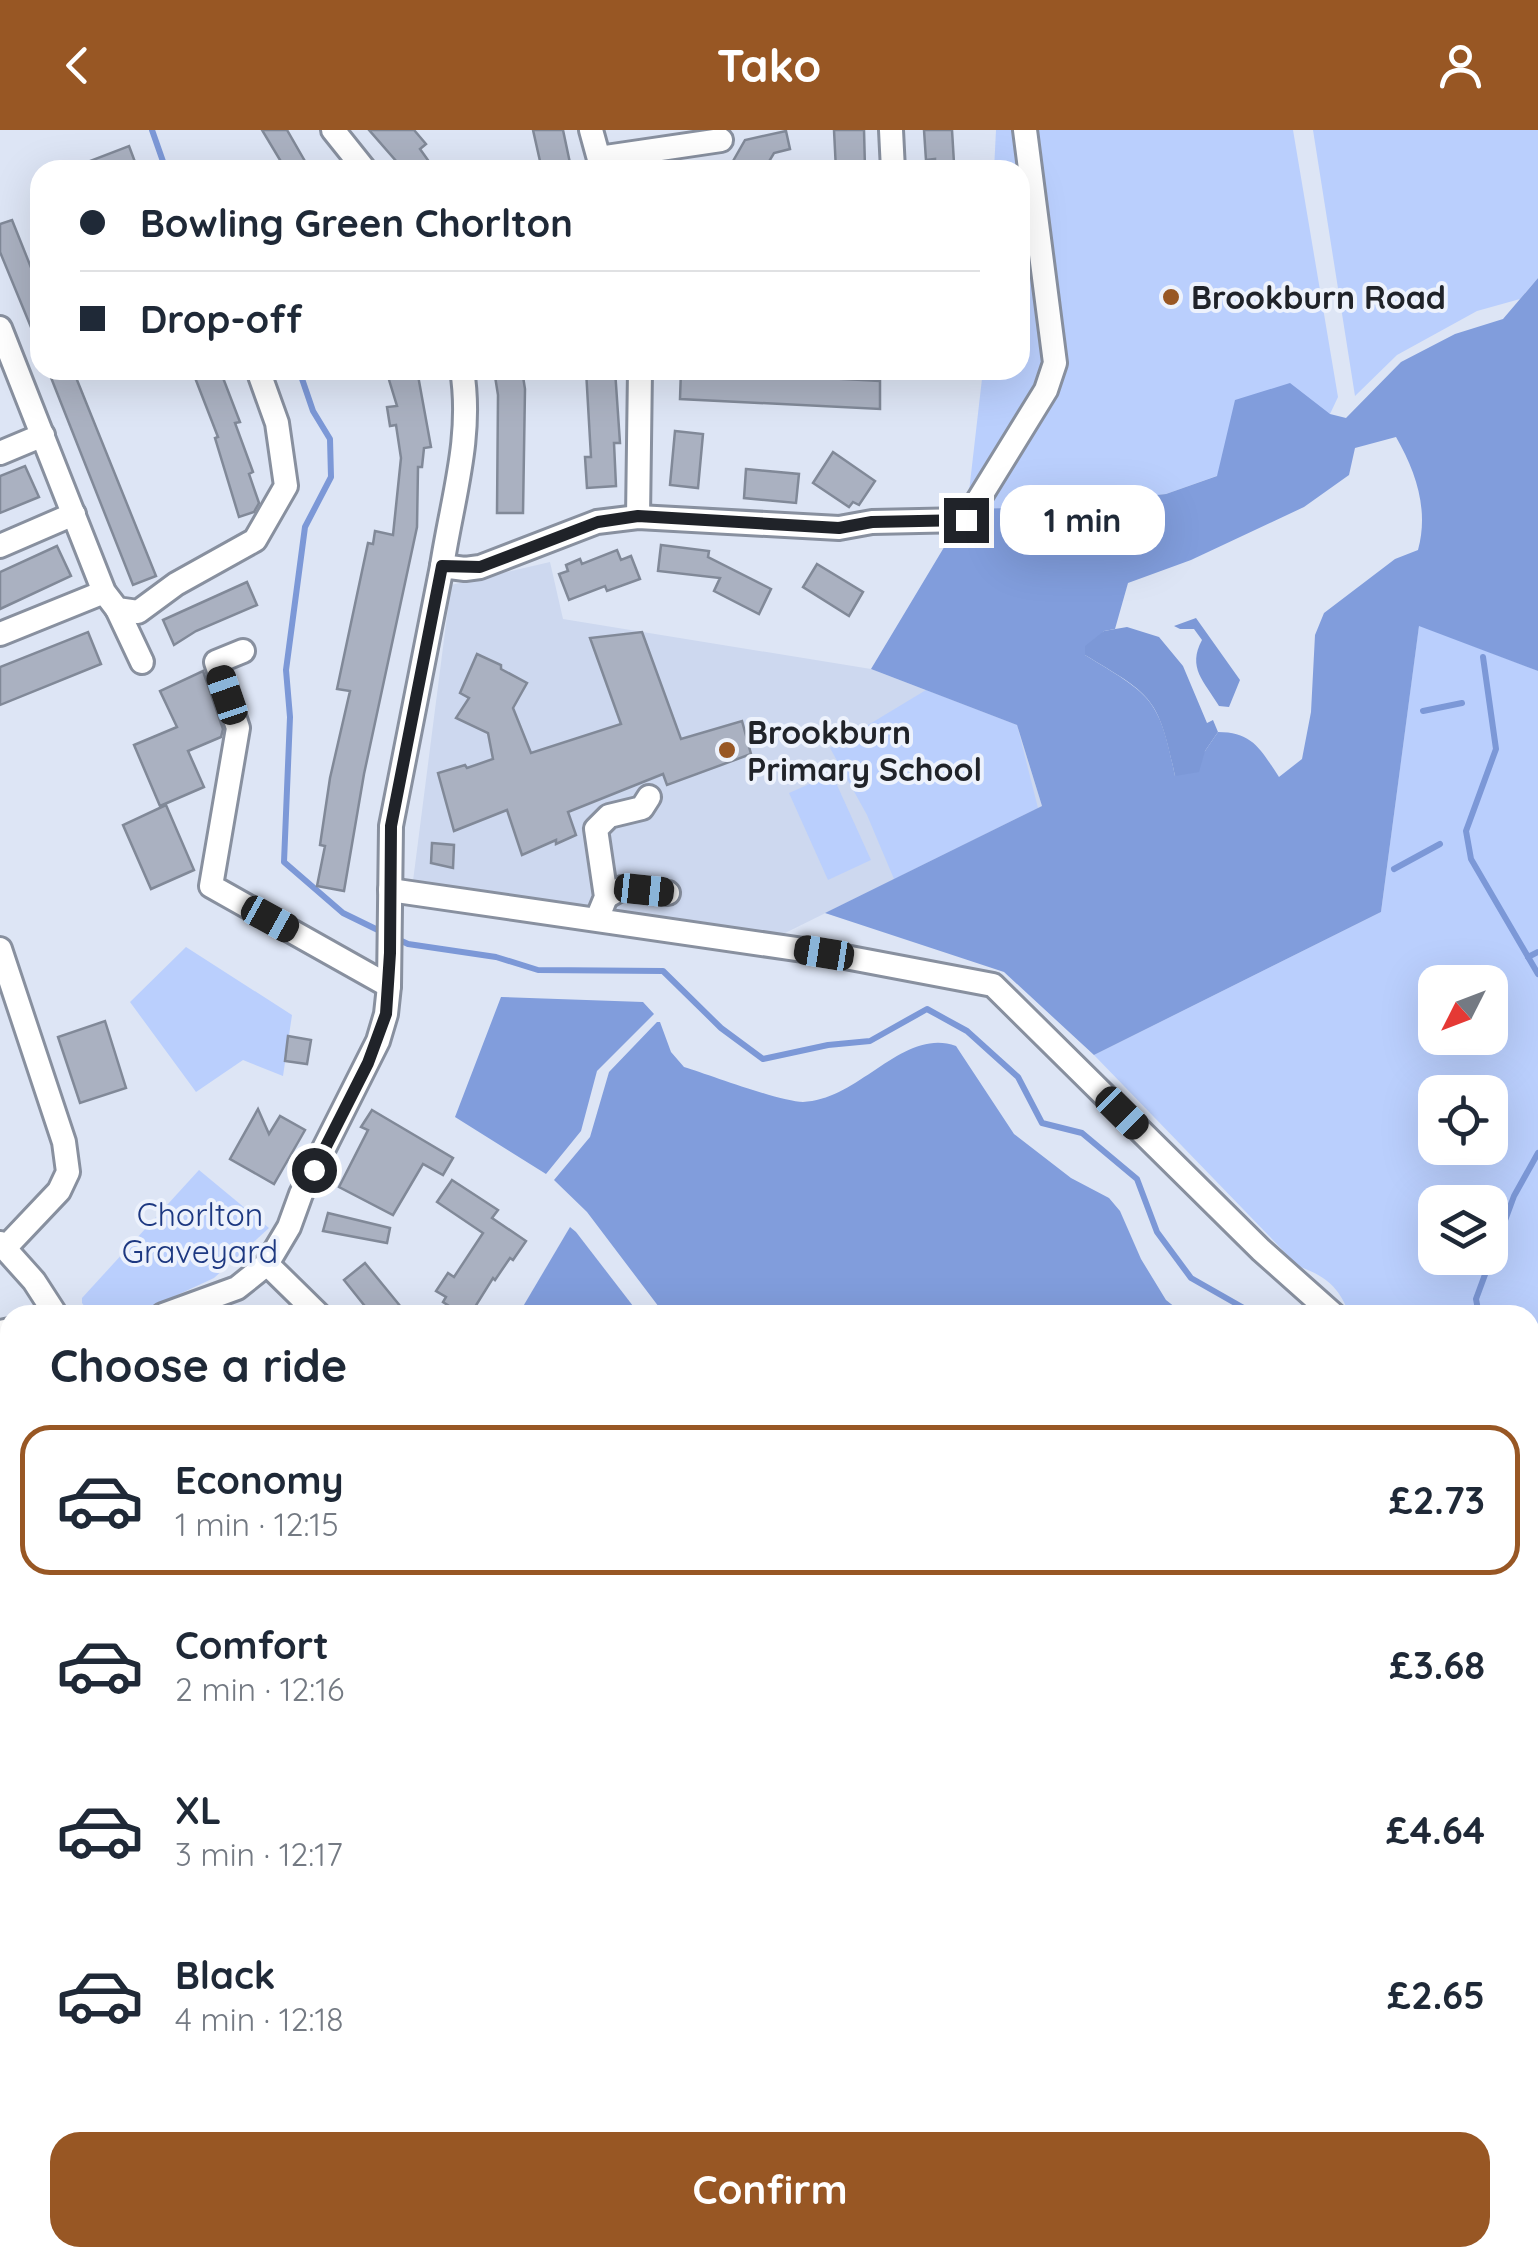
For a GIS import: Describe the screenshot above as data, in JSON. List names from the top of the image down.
{
  "parks": ["Chorlton Graveyard"],
  "places": ["Brookburn Road", "Brookburn Primary School"],
  "north": "bottom left",
  "page": {
    "header": "Tako",
    "banner": ["Bowling Green Chorlton", "Drop-off"],
    "bubble": "1 min",
    "heading": "Choose a ride",
    "list": [
      {
        "name": "Economy",
        "note": "1 min · 12:15",
        "value": "£2.73"
      },
      {
        "name": "Comfort",
        "note": "2 min · 12:16",
        "value": "£3.68"
      },
      {
        "name": "XL",
        "note": "3 min · 12:17",
        "value": "£4.64"
      },
      {
        "name": "Black",
        "note": "4 min · 12:18",
        "value": "£2.65"
      }
    ],
    "buttons": "Confirm"
  }
}
